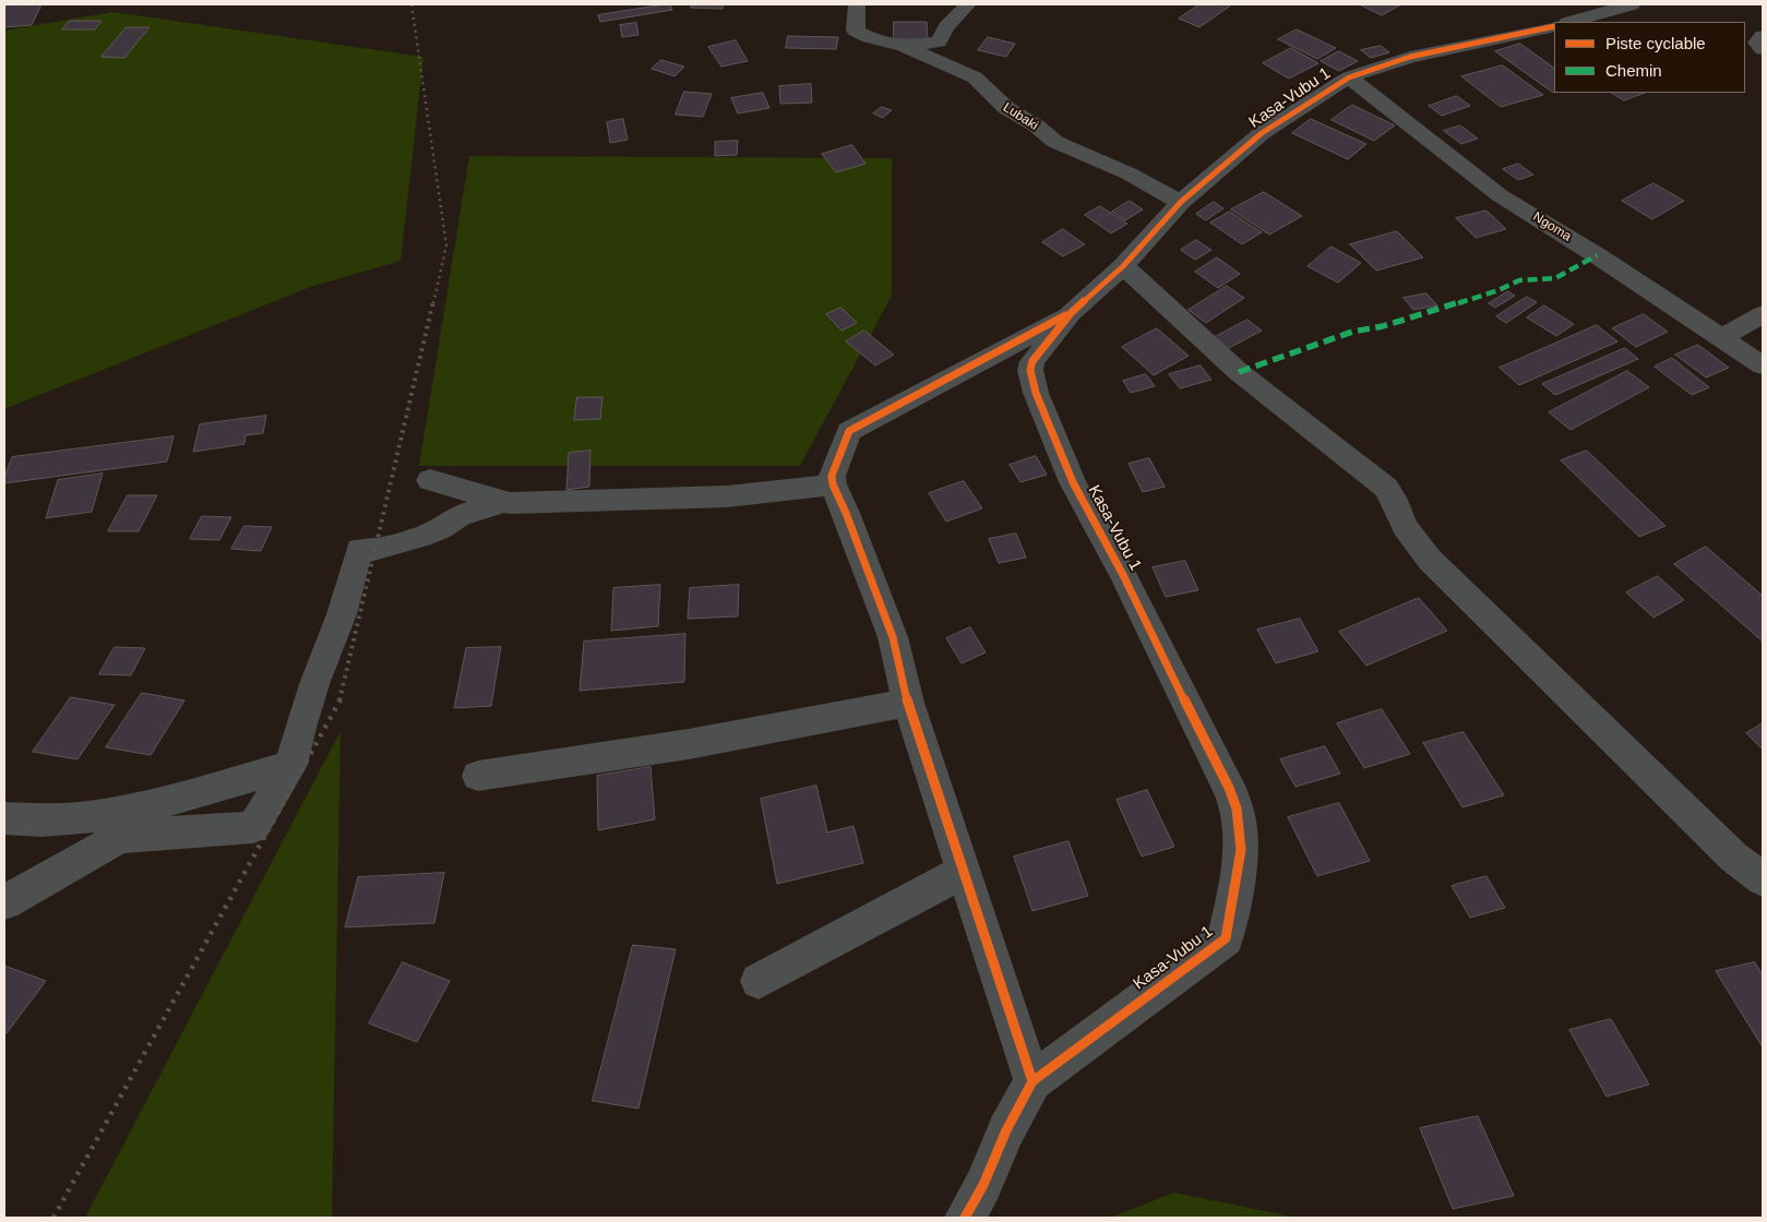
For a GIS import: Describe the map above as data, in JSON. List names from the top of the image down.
{
  "streets": {
    "street": ["Kasa-Vubu 1", "Lubaki", "Ngoma"]
  },
  "crossings": [
    ["Kasa-Vubu 1", "Lubaki"],
    ["Kasa-Vubu 1", "Ngoma"]
  ],
  "legend": ["Piste cyclable", "Chemin"]
}
